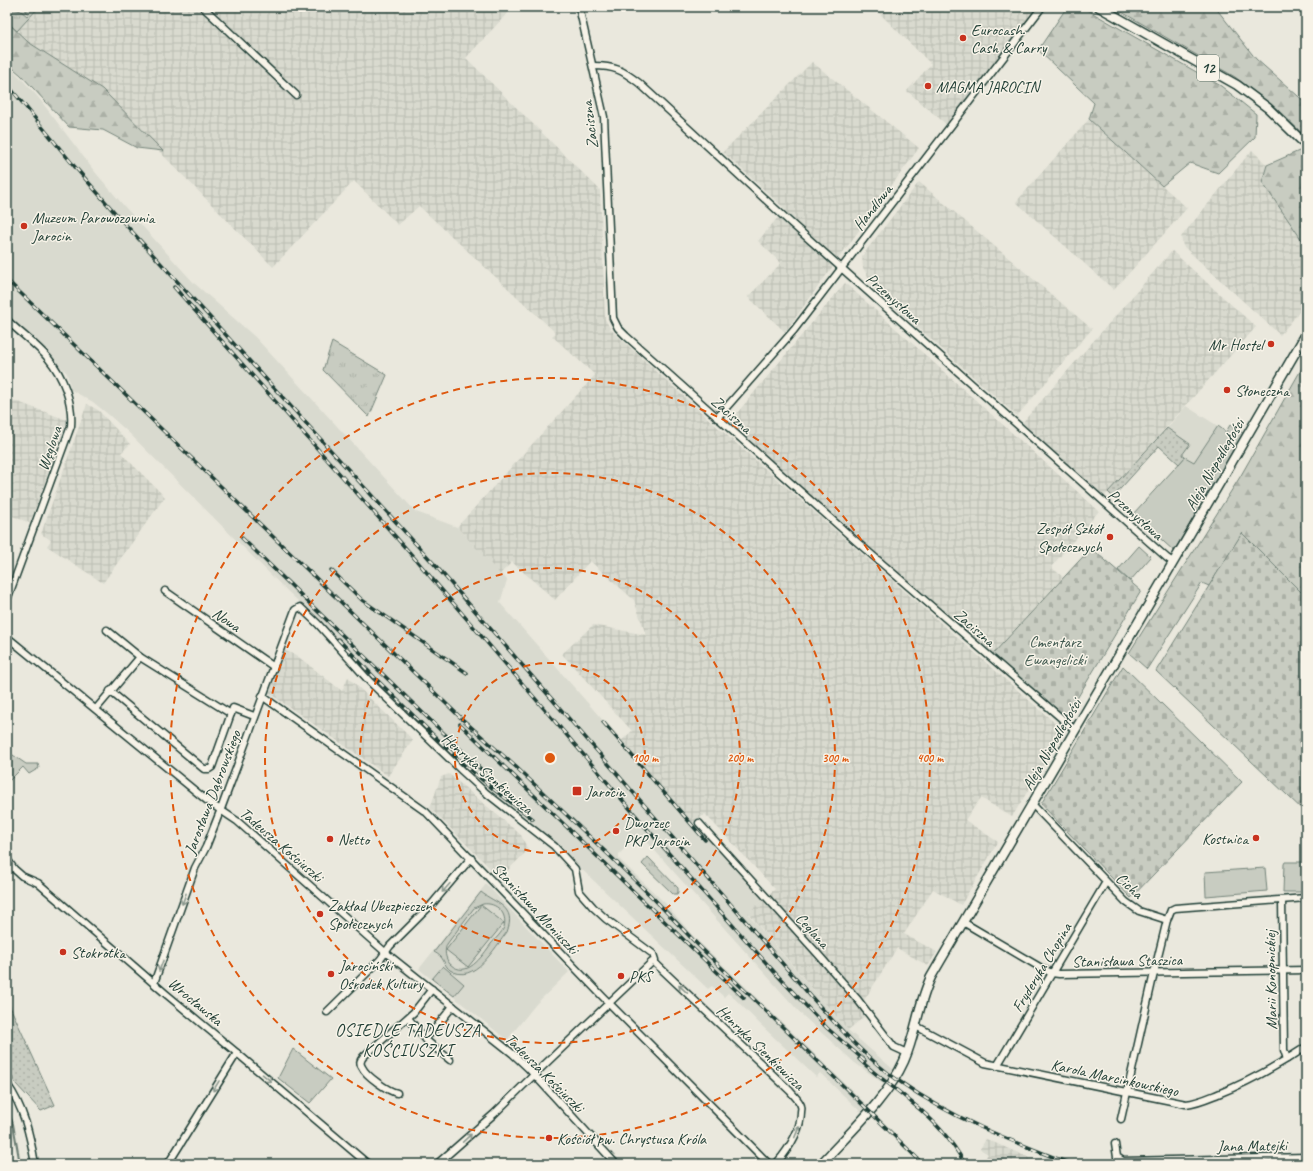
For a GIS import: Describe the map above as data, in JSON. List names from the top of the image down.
{
  "streets": {
    "main road": ["12", "Aleja Niepodległości"],
    "street": [
      "Zaciszna",
      "Handlowa",
      "Przemysłowa",
      "Węglowa",
      "Nowa",
      "Henryka Sienkiewicza",
      "Jarosława Dąbrowskiego",
      "Tadeusza Kościuszki",
      "Cicha",
      "Stanisława Moniuszki",
      "Ceglana",
      "Stanisława Staszica",
      "Fryderyka Chopina",
      "Marii Konopnickiej",
      "Wrocławska",
      "Karola Marcinkowskiego",
      "Jana Matejki"
    ]
  },
  "crossings": [
    ["Zaciszna", "Handlowa"],
    ["Zaciszna", "Przemysłowa"],
    ["Zaciszna", "Aleja Niepodległości"],
    ["Handlowa", "Przemysłowa"],
    ["Przemysłowa", "Aleja Niepodległości"],
    ["Aleja Niepodległości", "Cicha"],
    ["Aleja Niepodległości", "Ceglana"],
    ["Aleja Niepodległości", "Stanisława Staszica"],
    ["Aleja Niepodległości", "Karola Marcinkowskiego"],
    ["Nowa", "Jarosława Dąbrowskiego"],
    ["Henryka Sienkiewicza", "Jarosława Dąbrowskiego"],
    ["Jarosława Dąbrowskiego", "Tadeusza Kościuszki"],
    ["Jarosława Dąbrowskiego", "Stanisława Moniuszki"],
    ["Jarosława Dąbrowskiego", "Wrocławska"],
    ["Cicha", "Fryderyka Chopina"],
    ["Stanisława Staszica", "Fryderyka Chopina"],
    ["Stanisława Staszica", "Marii Konopnickiej"],
    ["Fryderyka Chopina", "Karola Marcinkowskiego"],
    ["Marii Konopnickiej", "Karola Marcinkowskiego"]
  ],
  "one_way": ["Jarosława Dąbrowskiego"],
  "districts": ["OSIEDLE TADEUSZA KOŚCIUSZKI"],
  "parks": ["Cmentarz Ewangelicki"],
  "places": {
    "other": [
      "Eurocash. Cash & Carry",
      "MAGMA JAROCIN",
      "Muzeum Parowozownia Jarocin",
      "Mr Hostel",
      "Słoneczna",
      "Zespół Szkół Społecznych",
      "Dworzec PKP Jarocin",
      "Kostnica",
      "Netto",
      "Zakład Ubezpieczeń Społecznych",
      "Stokrotka",
      "Jarociński Ośrodek Kultury",
      "PKS",
      "Kościół pw. Chrystusa Króla"
    ],
    "transit": ["Jarocin"]
  },
  "rings": [
    "100 m",
    "200 m",
    "300 m",
    "400 m"
  ]
}
